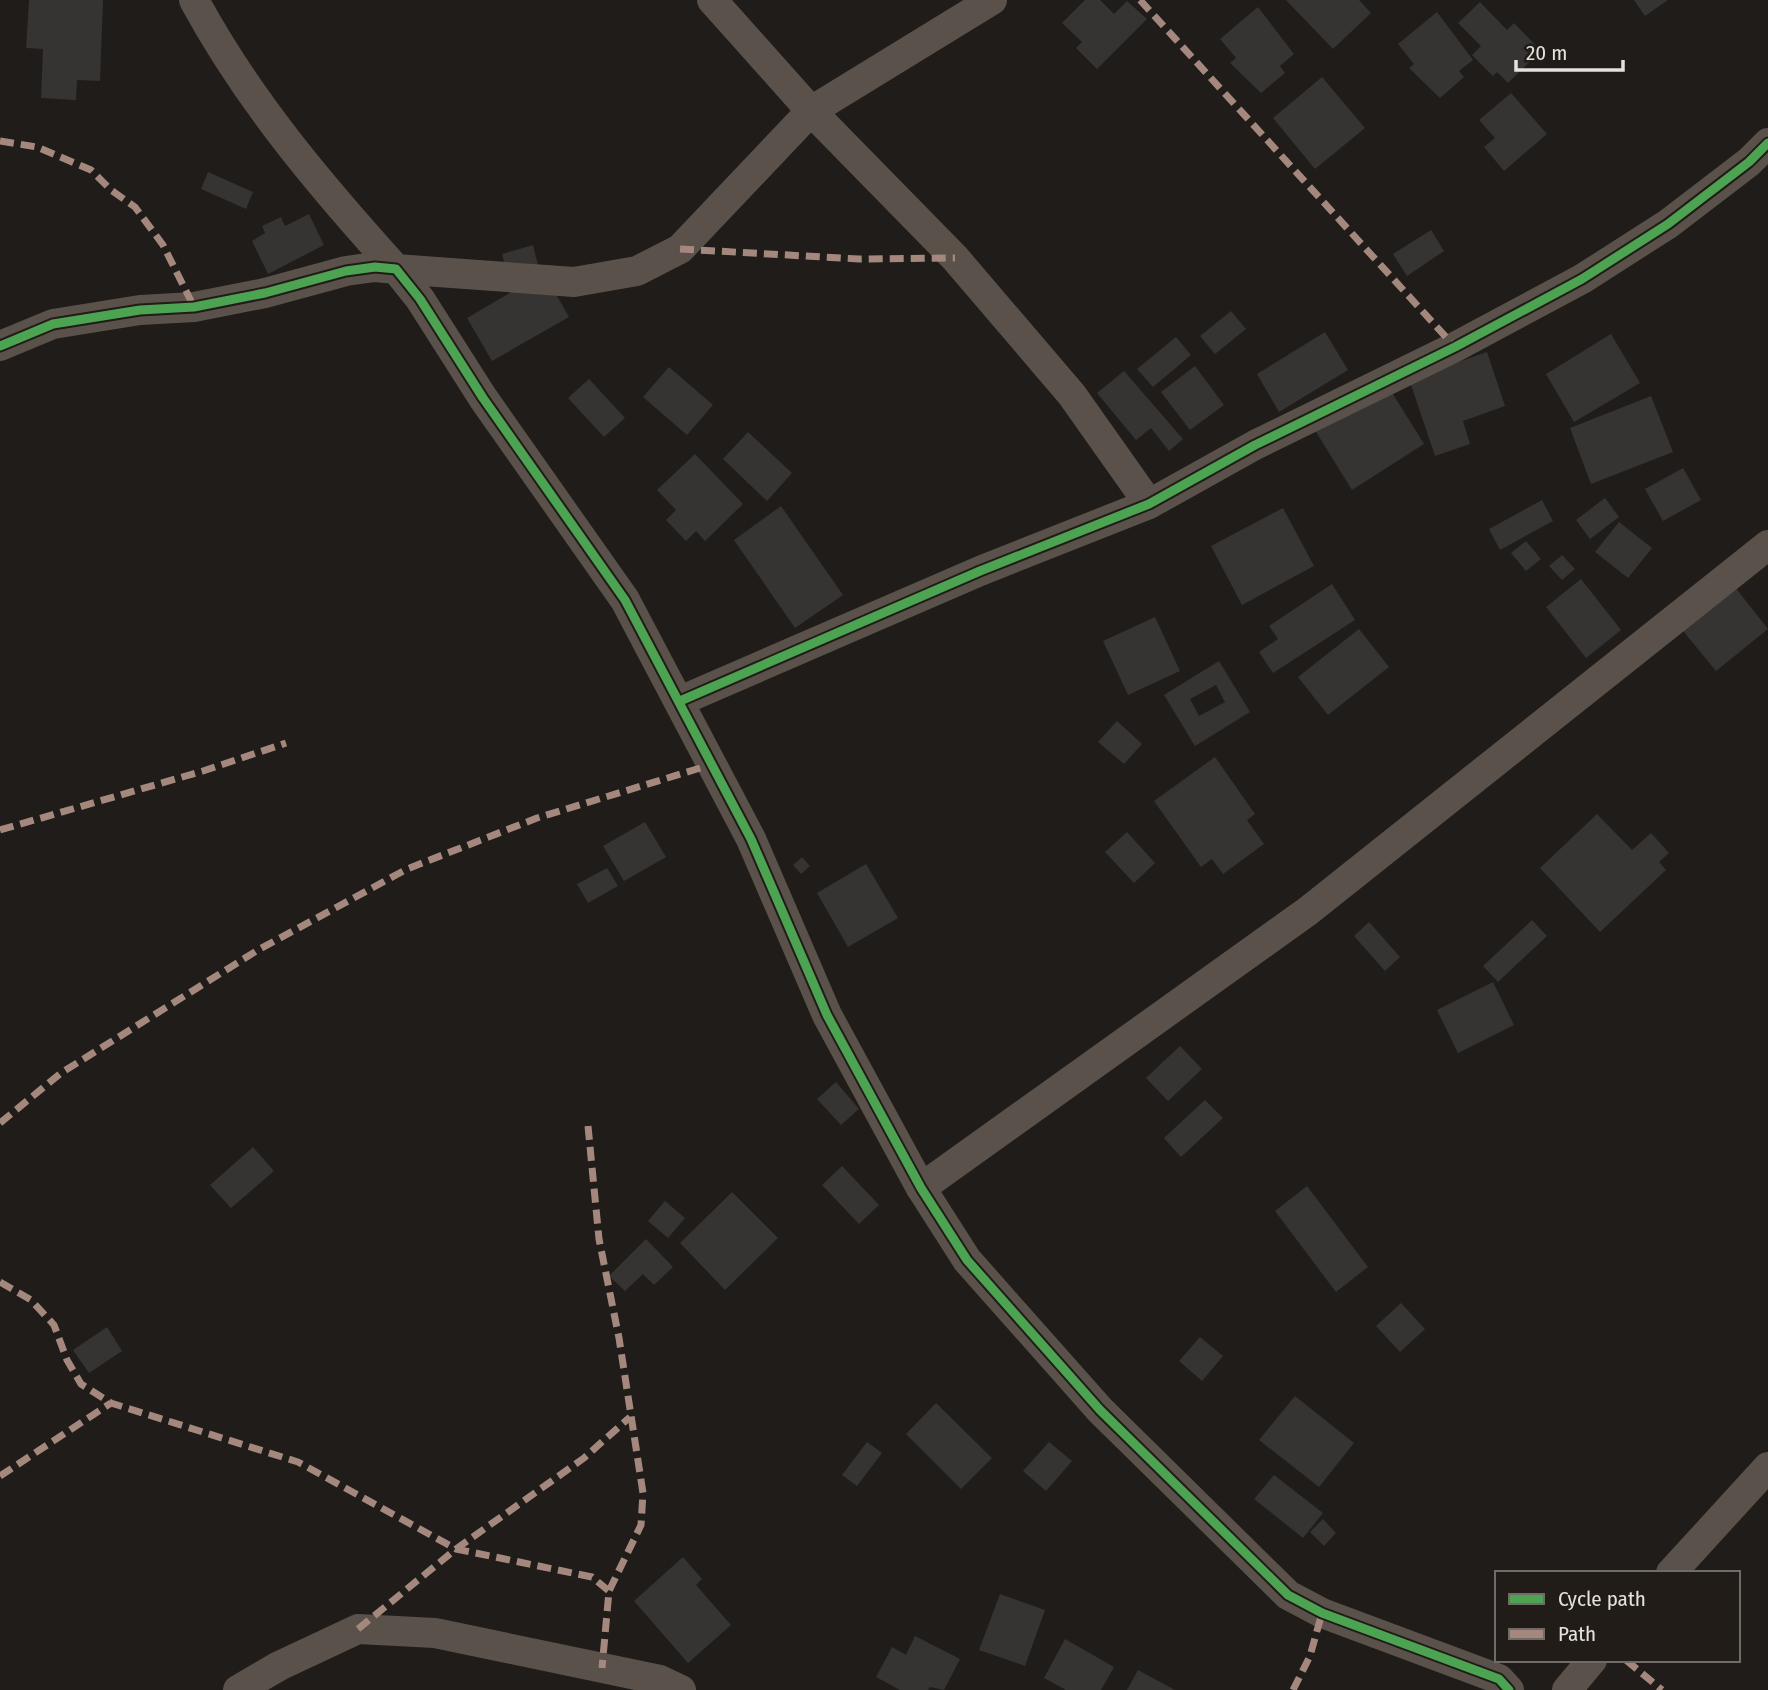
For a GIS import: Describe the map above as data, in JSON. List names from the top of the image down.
{
  "legend": ["Cycle path", "Path"],
  "scale_bar": "20 m"
}
